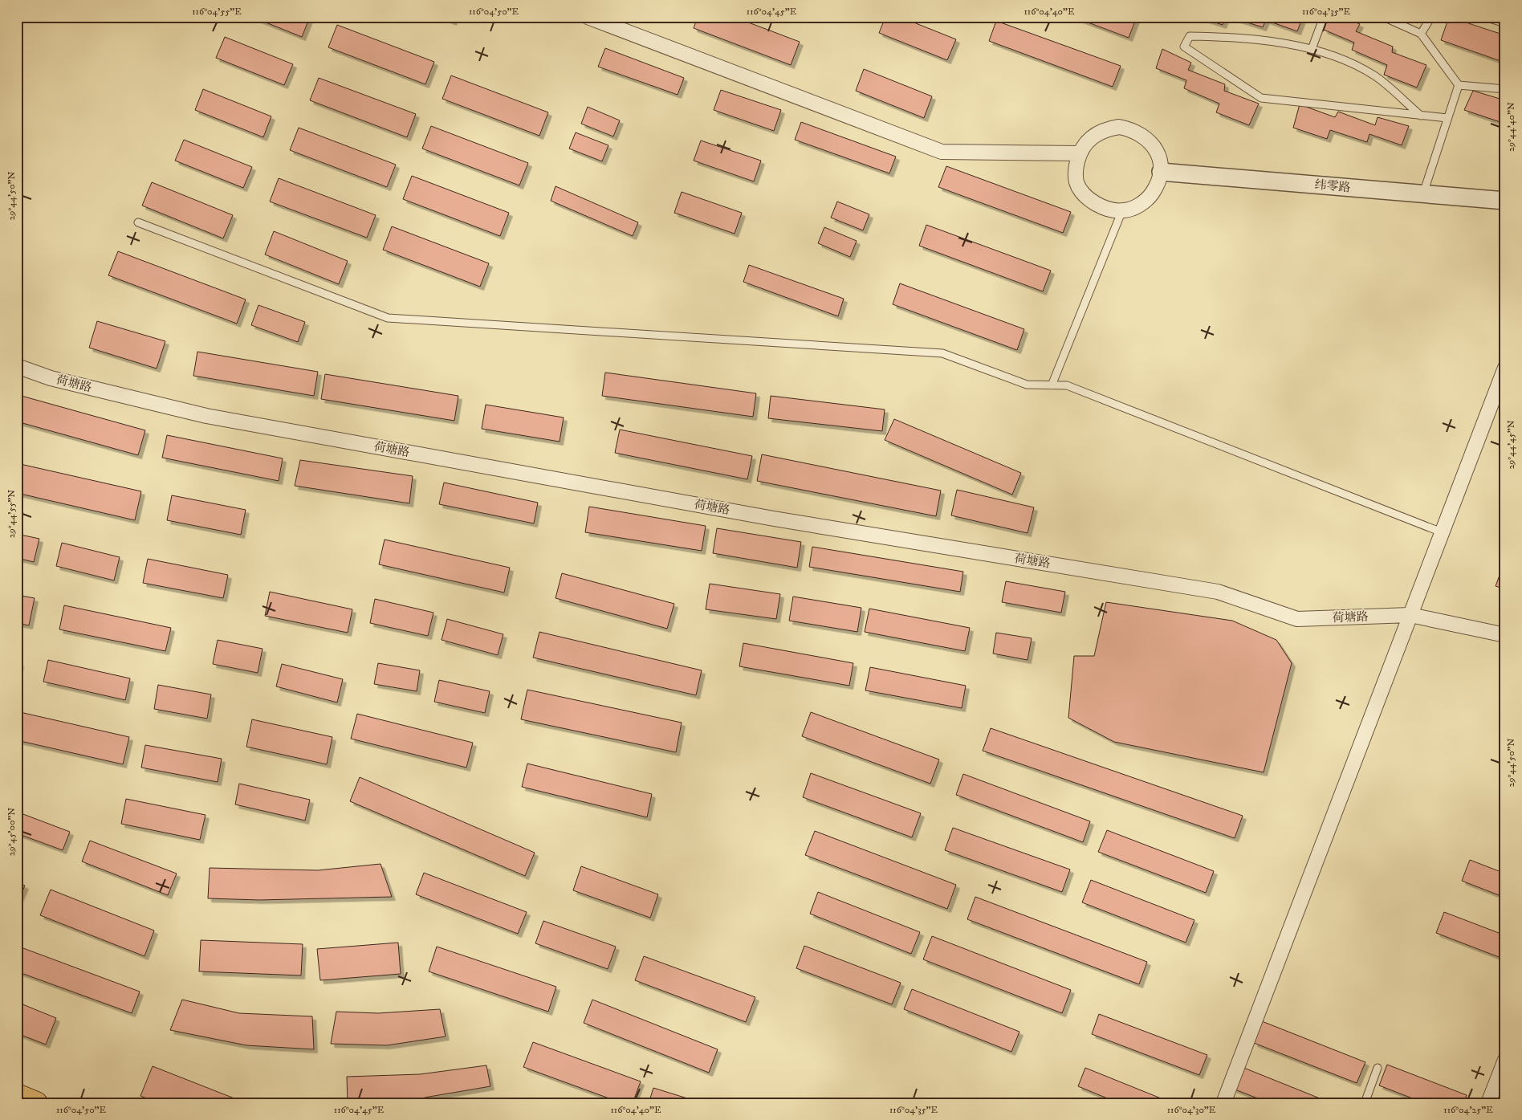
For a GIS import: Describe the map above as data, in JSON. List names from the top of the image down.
{
  "streets": {
    "street": ["纬零路", "荷塘路"]
  },
  "coordinates": [
    "116°04'55\"E",
    "116°04'50\"E",
    "116°04'45\"E",
    "116°04'40\"E",
    "116°04'35\"E",
    "29°44'40\"N",
    "29°44'50\"N",
    "29°44'45\"N",
    "29°44'55\"N",
    "29°45'00\"N",
    "116°04'30\"E",
    "116°04'25\"E"
  ]
}
